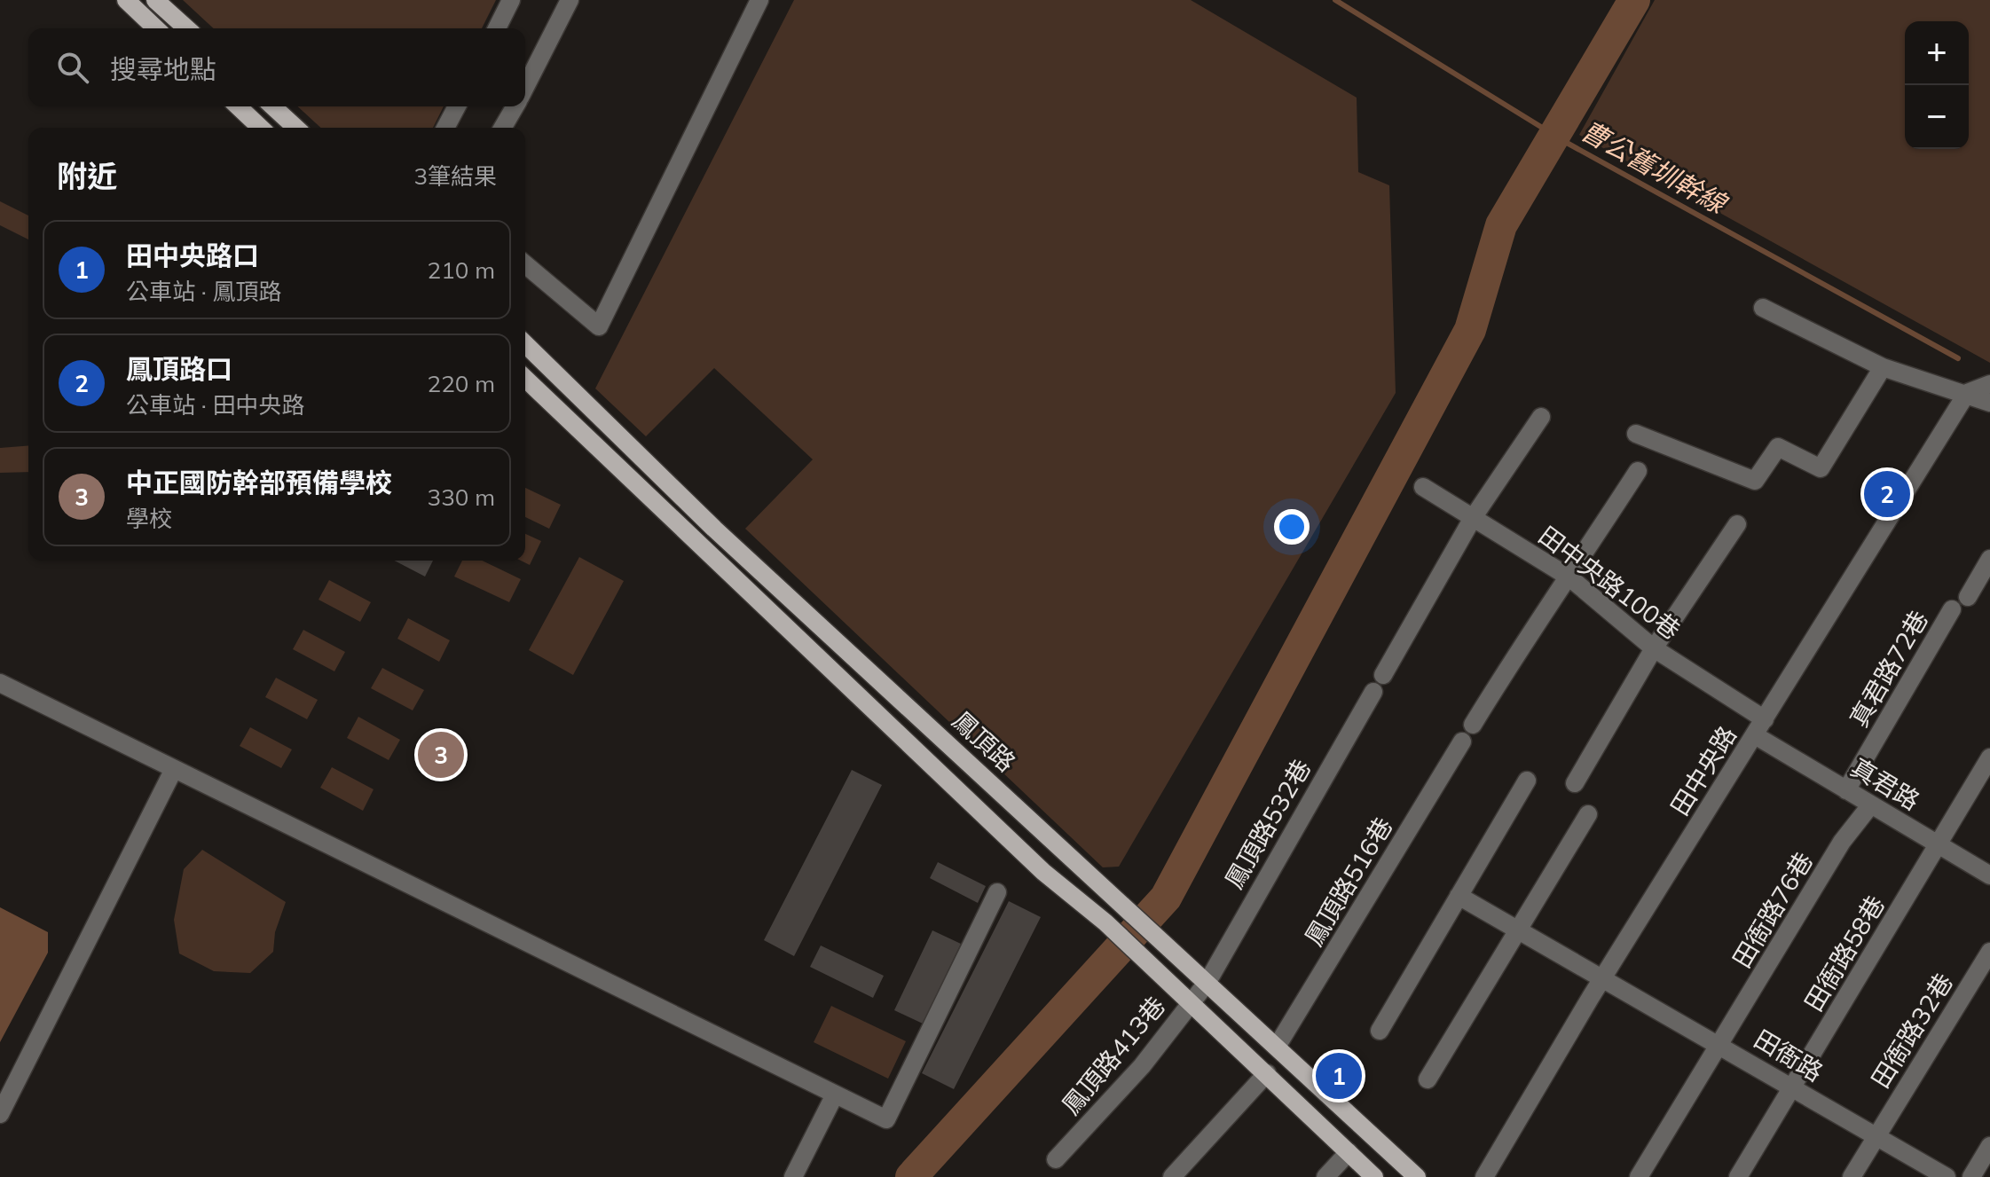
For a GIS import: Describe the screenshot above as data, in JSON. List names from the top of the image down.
{
  "streets": {
    "main road": ["鳳頂路"],
    "street": [
      "田中央路100巷",
      "真君路72巷",
      "田中央路",
      "真君路",
      "鳳頂路532巷",
      "鳳頂路516巷",
      "田衙路76巷",
      "田衙路58巷",
      "田衙路32巷",
      "鳳頂路413巷",
      "田衙路"
    ]
  },
  "crossings": [
    ["田中央路100巷", "田中央路"],
    ["田中央路100巷", "真君路"],
    ["真君路72巷", "真君路"],
    ["鳳頂路", "鳳頂路532巷"],
    ["鳳頂路", "鳳頂路516巷"],
    ["鳳頂路", "鳳頂路413巷"],
    ["田中央路", "真君路"],
    ["田中央路", "田衙路"],
    ["真君路", "田衙路76巷"],
    ["真君路", "田衙路58巷"],
    ["鳳頂路532巷", "鳳頂路413巷"],
    ["田衙路76巷", "田衙路"],
    ["田衙路58巷", "田衙路"],
    ["田衙路32巷", "田衙路"]
  ],
  "water": ["曹公舊圳幹線"],
  "page": {
    "map_buttons": ["+", "−"],
    "search": "搜尋地點",
    "heading": ["附近", "3筆結果"],
    "list": [
      {
        "mark": "1",
        "name": "田中央路口",
        "note": "公車站 · 鳳頂路",
        "value": "210 m"
      },
      {
        "mark": "2",
        "name": "鳳頂路口",
        "note": "公車站 · 田中央路",
        "value": "220 m"
      },
      {
        "mark": "3",
        "name": "中正國防幹部預備學校",
        "note": "學校",
        "value": "330 m"
      }
    ],
    "pins": ["2", "3", "1"]
  }
}
